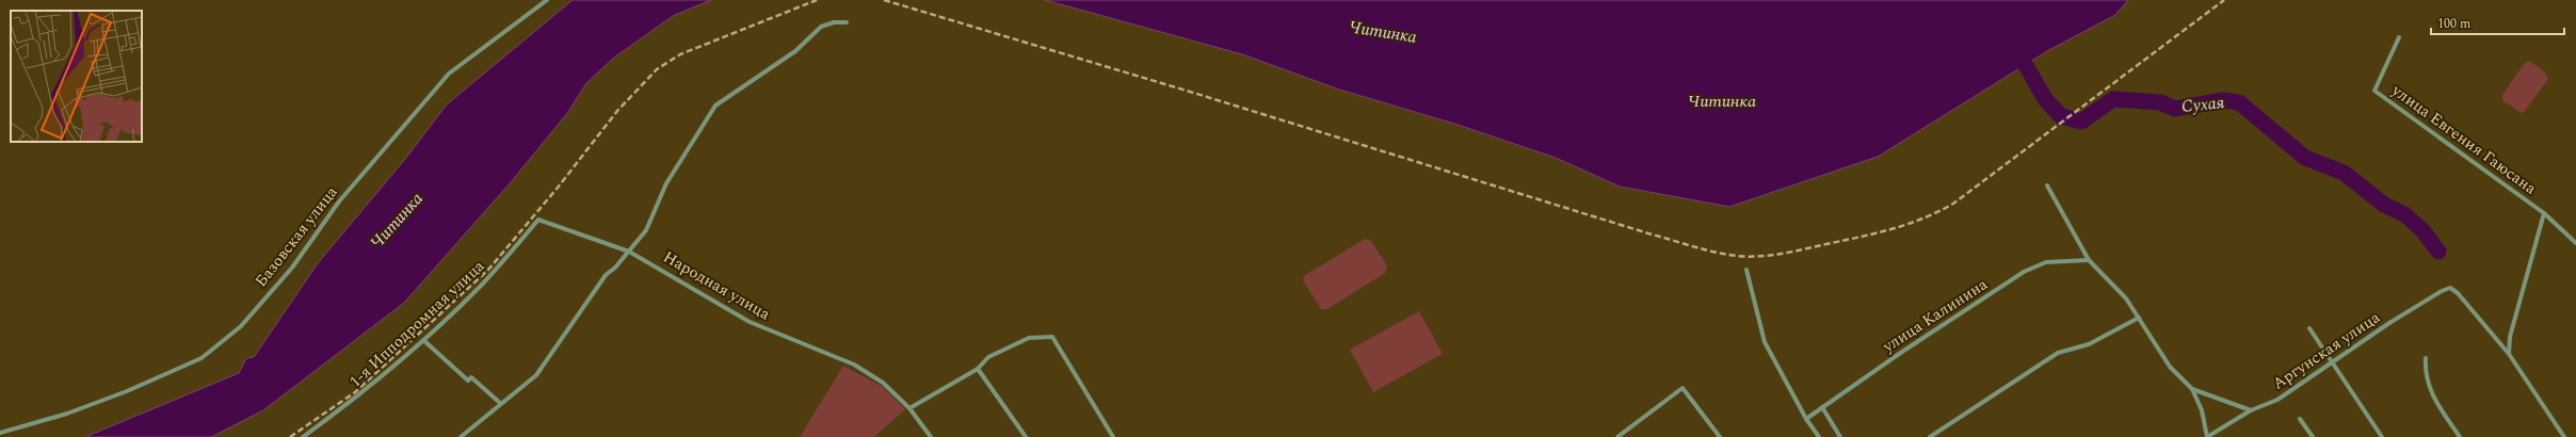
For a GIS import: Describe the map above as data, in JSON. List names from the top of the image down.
{
  "streets": {
    "street": [
      "улица Евгения Гаюсана",
      "Базовская улица",
      "Народная улица",
      "улица Калинина",
      "1-я Ипподромная улица",
      "Аргунская улица"
    ]
  },
  "crossings": [
    ["улица Евгения Гаюсана", "Аргунская улица"],
    ["Народная улица", "1-я Ипподромная улица"]
  ],
  "water": ["Читинка", "Сухая"],
  "scale_bar": "100 m"
}
